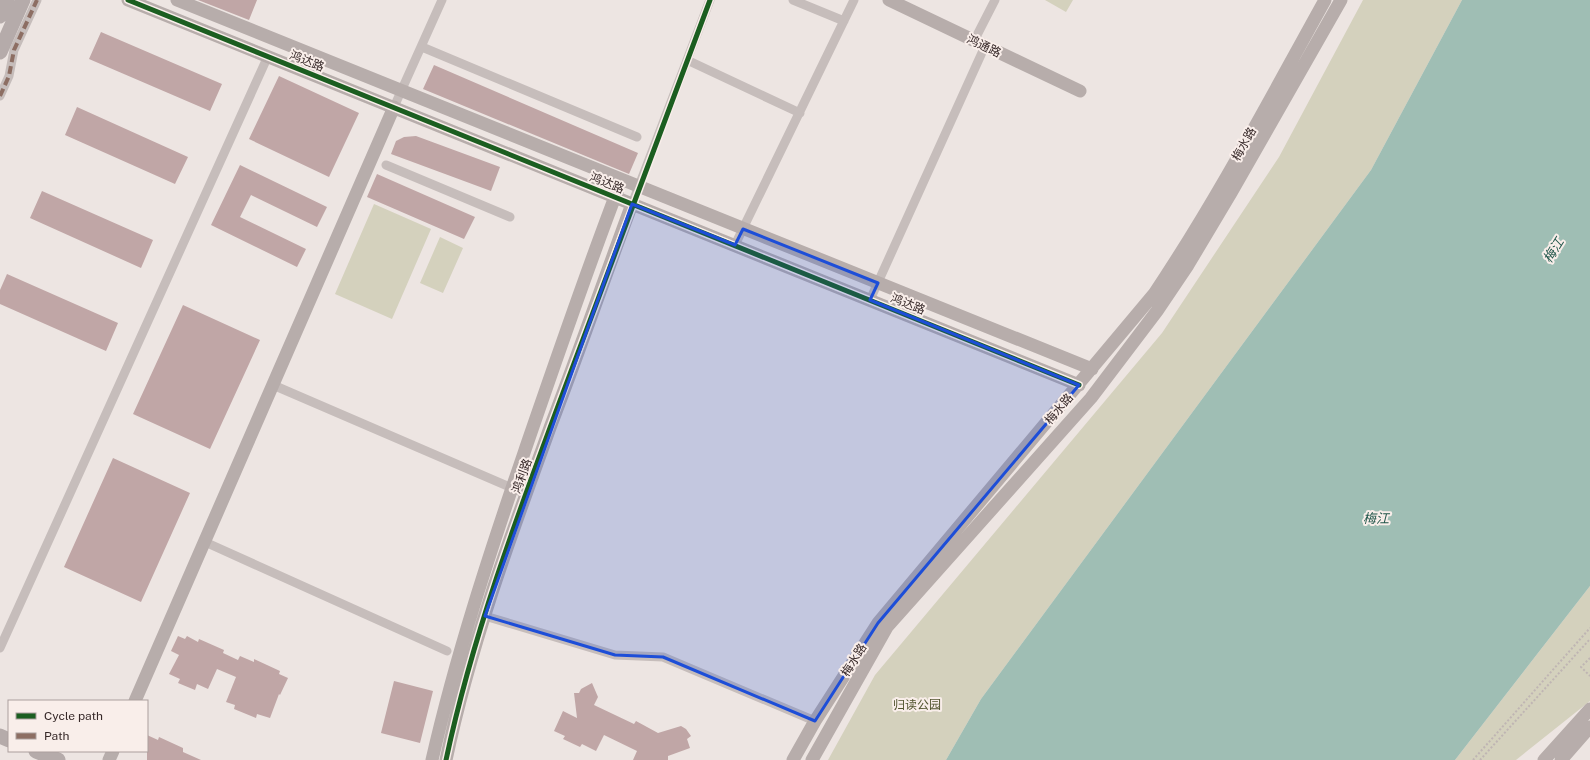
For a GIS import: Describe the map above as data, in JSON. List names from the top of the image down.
{
  "streets": {
    "street": [
      "鸿通路",
      "鸿达路",
      "梅水路",
      "鸿利路"
    ]
  },
  "crossings": [
    ["鸿达路", "梅水路"],
    ["鸿达路", "鸿利路"]
  ],
  "water": ["梅江"],
  "parks": ["归读公园"],
  "legend": ["Cycle path", "Path"]
}
